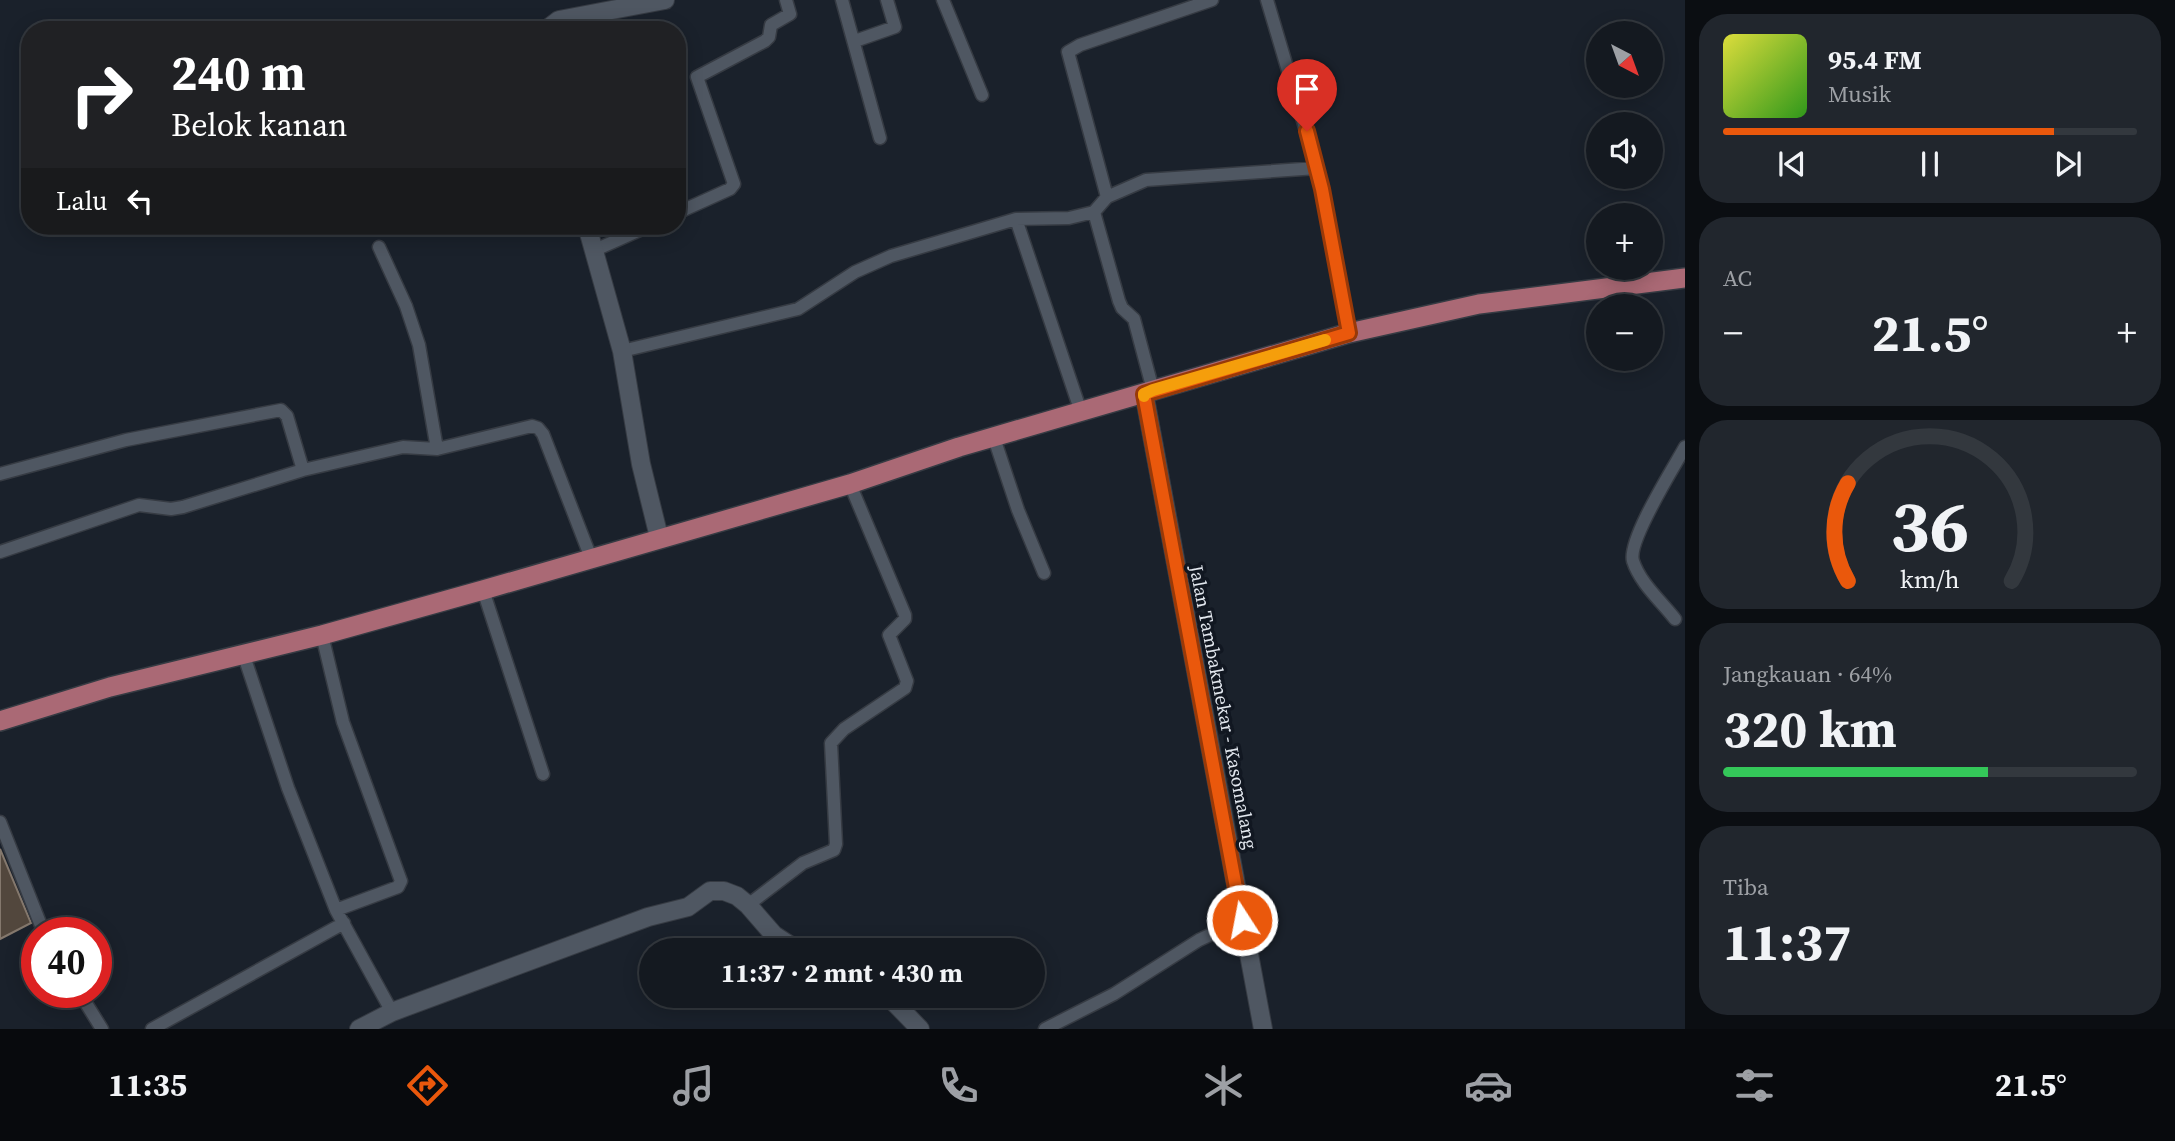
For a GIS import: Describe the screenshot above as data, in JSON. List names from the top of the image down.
{
  "streets": {
    "street": ["Jalan Tambakmekar - Kasomalang"]
  },
  "north": "bottom right",
  "page": {
    "map_buttons": ["+", "−"],
    "turn": ["240 m", "Belok kanan"],
    "song": ["95.4 FM", "Musik"],
    "then": "Lalu",
    "tile": [
      "AC",
      ["Jangkauan · 64%", "320 km"],
      ["Tiba", "11:37"]
    ],
    "heat": ["−", "21.5°", "+"],
    "limit": "40",
    "trip": "11:37 · 2 mnt · 430 m",
    "tabs": ["11:35", "21.5°"],
    "gauge": ["36", "km/h"]
  }
}
